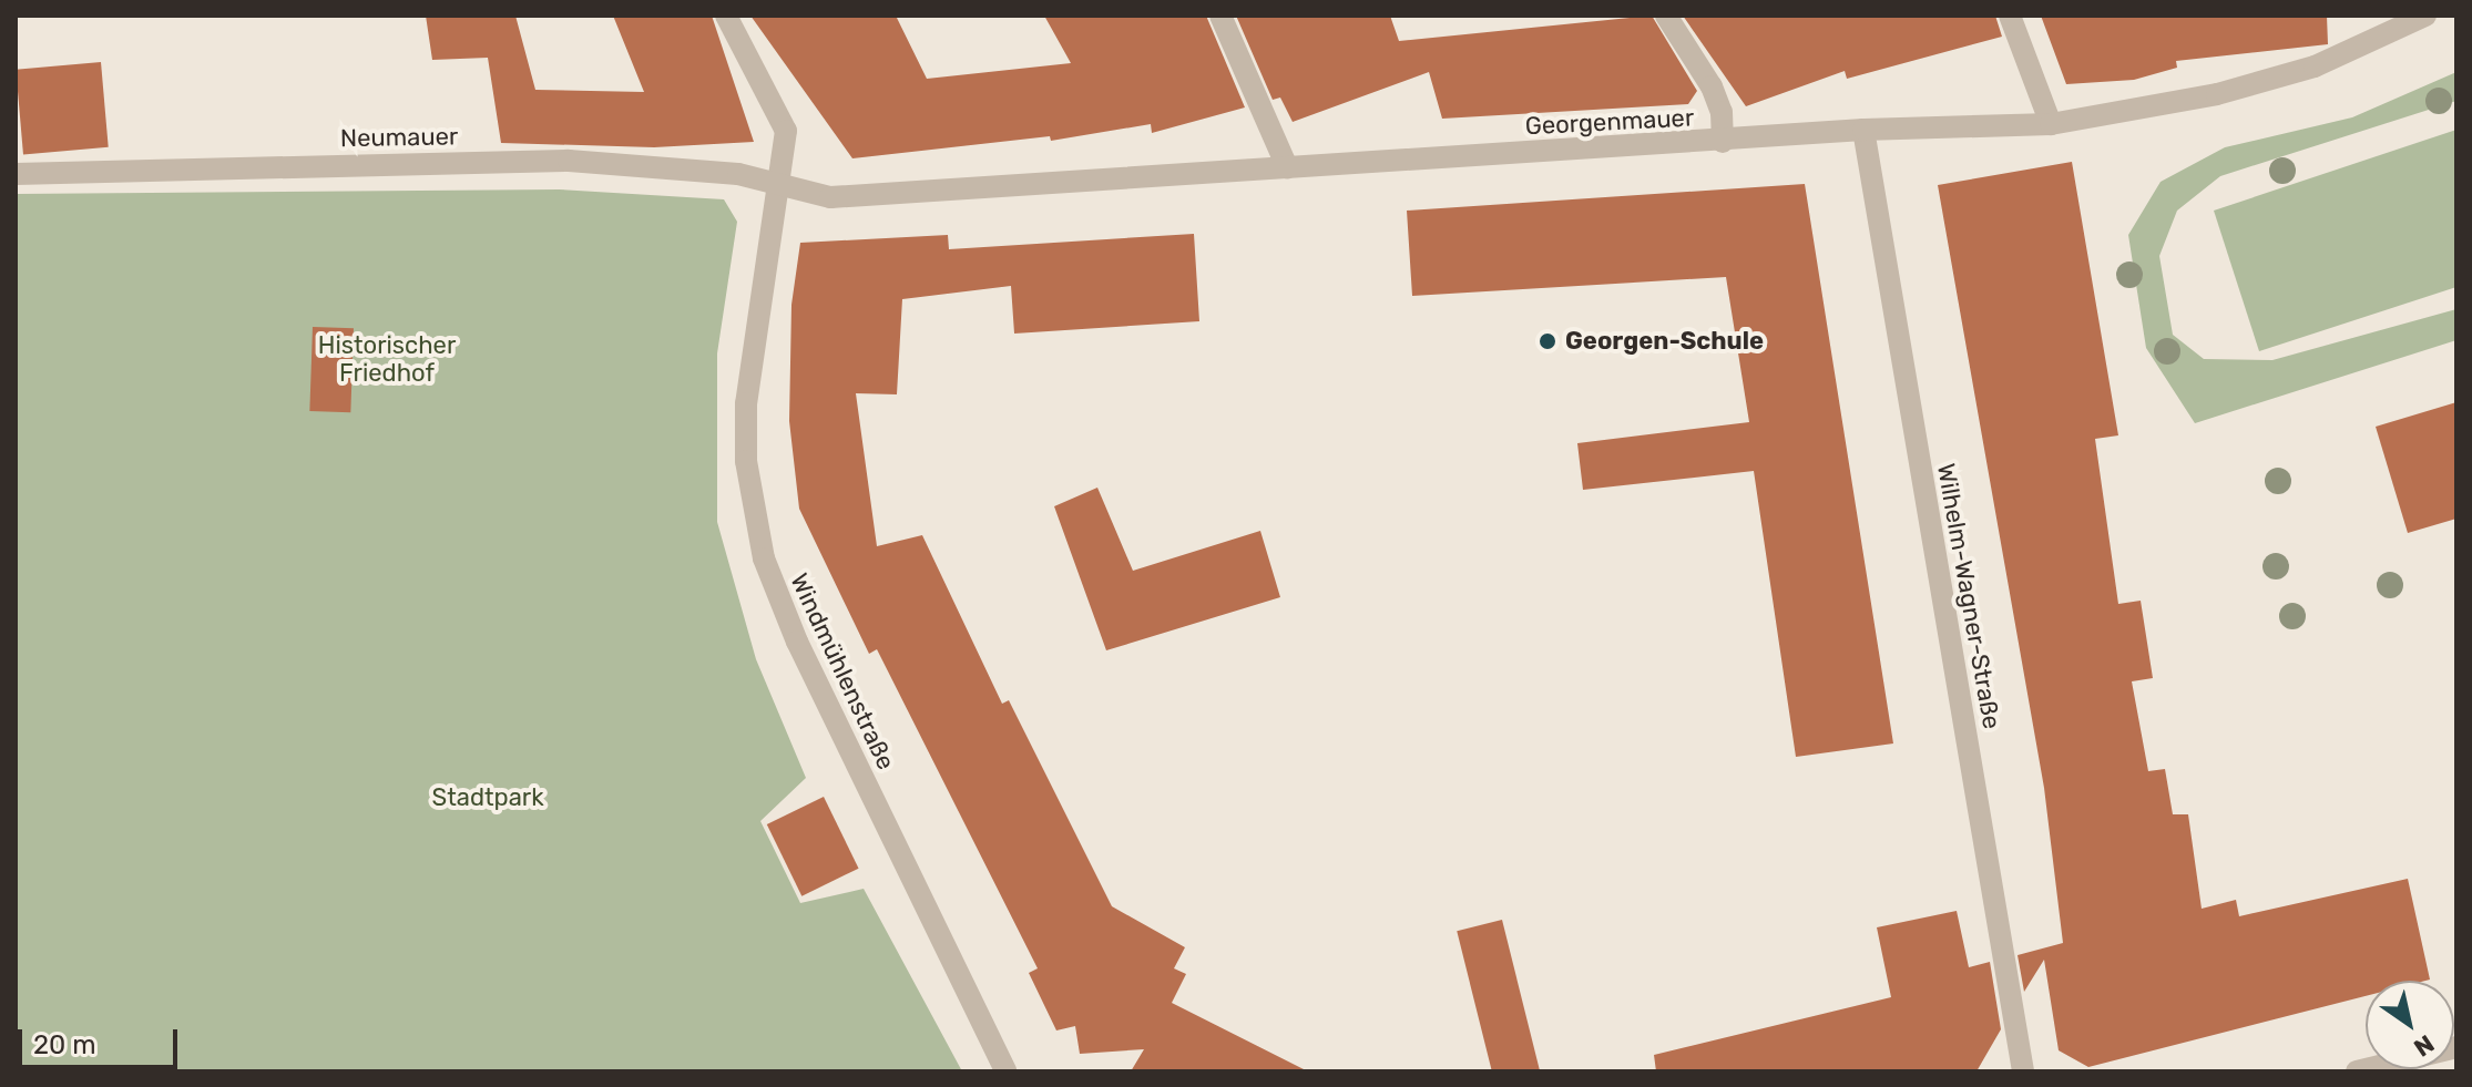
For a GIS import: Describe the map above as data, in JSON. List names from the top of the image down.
{
  "streets": {
    "street": [
      "Georgenmauer",
      "Neumauer",
      "Wilhelm-Wagner-Straße",
      "Windmühlenstraße"
    ]
  },
  "crossings": [
    ["Georgenmauer", "Neumauer"],
    ["Georgenmauer", "Wilhelm-Wagner-Straße"],
    ["Georgenmauer", "Windmühlenstraße"],
    ["Neumauer", "Windmühlenstraße"]
  ],
  "parks": ["Historischer Friedhof", "Stadtpark"],
  "places": ["Georgen-Schule"],
  "scale_bar": "20 m",
  "north": "bottom right"
}
